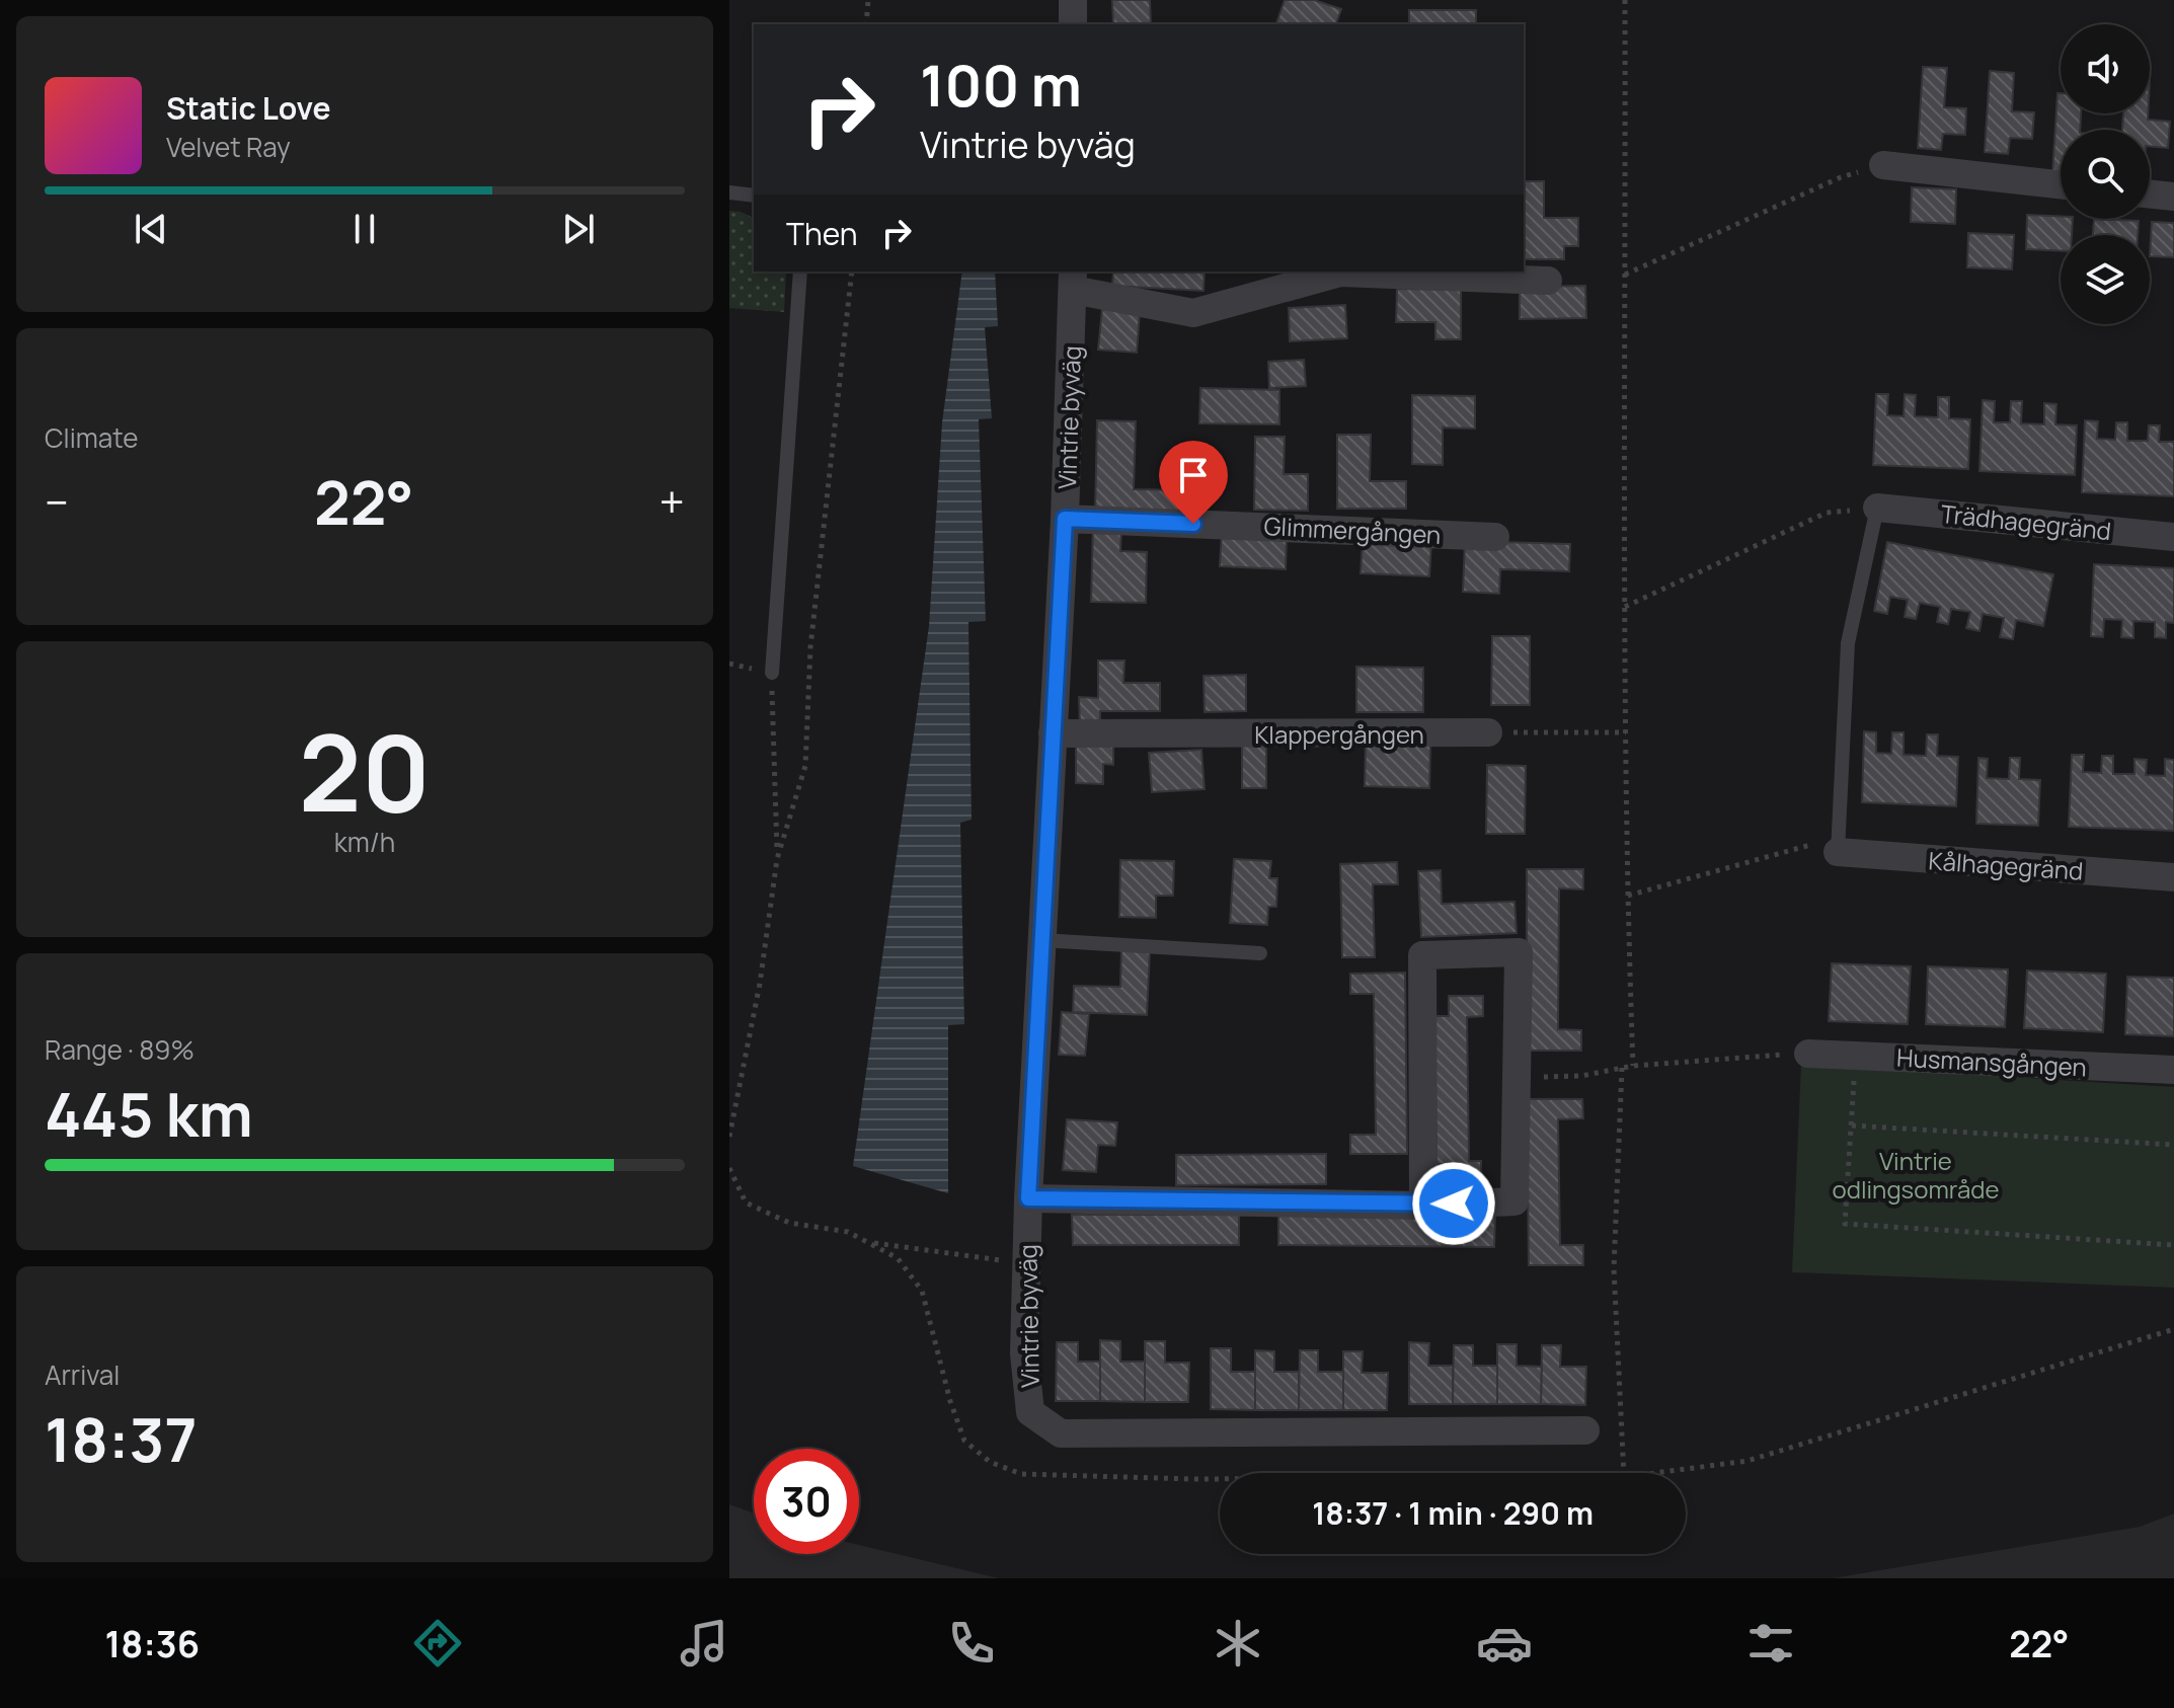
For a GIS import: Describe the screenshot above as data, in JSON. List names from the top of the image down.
{
  "streets": {
    "street": [
      "Vintrie byväg",
      "Trädhagegränd",
      "Glimmergången",
      "Klappergången",
      "Kålhagegränd",
      "Husmansgången"
    ]
  },
  "crossings": [
    ["Vintrie byväg", "Glimmergången"],
    ["Vintrie byväg", "Klappergången"]
  ],
  "parks": ["Vintrie odlingsområde"],
  "page": {
    "turn": ["100 m", "Vintrie byväg"],
    "song": ["Static Love", "Velvet Ray"],
    "then": "Then",
    "tile": [
      "Climate",
      ["20", "km/h"],
      ["Range · 89%", "445 km"],
      ["Arrival", "18:37"]
    ],
    "heat": ["−", "22°", "+"],
    "limit": "30",
    "trip": "18:37 · 1 min · 290 m",
    "tabs": ["18:36", "22°"]
  }
}
